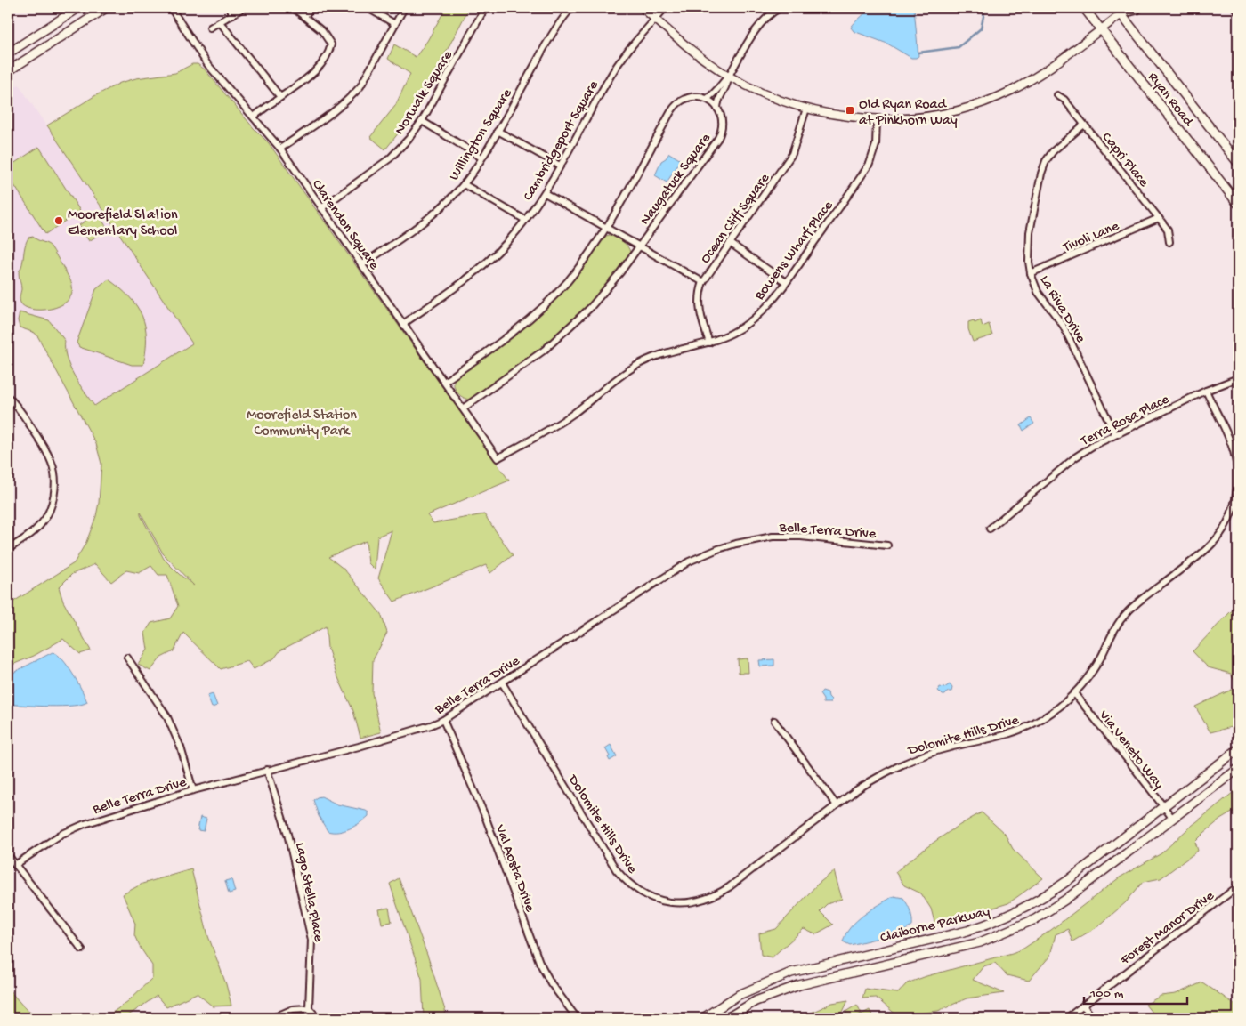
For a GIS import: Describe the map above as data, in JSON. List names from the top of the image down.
{
  "streets": {
    "main road": ["Ryan Road", "Claiborne Parkway"],
    "street": [
      "Norwalk Square",
      "Willington Square",
      "Cambridgeport Square",
      "Capri Place",
      "Naugatuck Square",
      "Ocean Cliff Square",
      "Clarendon Square",
      "Tivoli Lane",
      "Bowens Wharf Place",
      "La Riva Drive",
      "Terra Rosa Place",
      "Belle Terra Drive",
      "Dolomite Hills Drive",
      "Via Veneto Way",
      "Val Aosta Drive",
      "Lago Stella Place",
      "Forest Manor Drive"
    ]
  },
  "crossings": [
    ["Norwalk Square", "Clarendon Square"],
    ["Willington Square", "Clarendon Square"],
    ["Cambridgeport Square", "Clarendon Square"],
    ["Capri Place", "Tivoli Lane"],
    ["Capri Place", "La Riva Drive"],
    ["Naugatuck Square", "Clarendon Square"],
    ["Ocean Cliff Square", "Bowens Wharf Place"],
    ["Clarendon Square", "Bowens Wharf Place"],
    ["Tivoli Lane", "La Riva Drive"],
    ["La Riva Drive", "Terra Rosa Place"],
    ["Terra Rosa Place", "Dolomite Hills Drive"],
    ["Belle Terra Drive", "Dolomite Hills Drive"],
    ["Belle Terra Drive", "Val Aosta Drive"],
    ["Belle Terra Drive", "Lago Stella Place"],
    ["Dolomite Hills Drive", "Via Veneto Way"],
    ["Via Veneto Way", "Claiborne Parkway"]
  ],
  "parks": ["Moorefield Station Community Park"],
  "places": {
    "transit": ["Old Ryan Road at Pinkhorn Way"],
    "other": ["Moorefield Station Elementary School"]
  },
  "scale_bar": "100 m"
}
